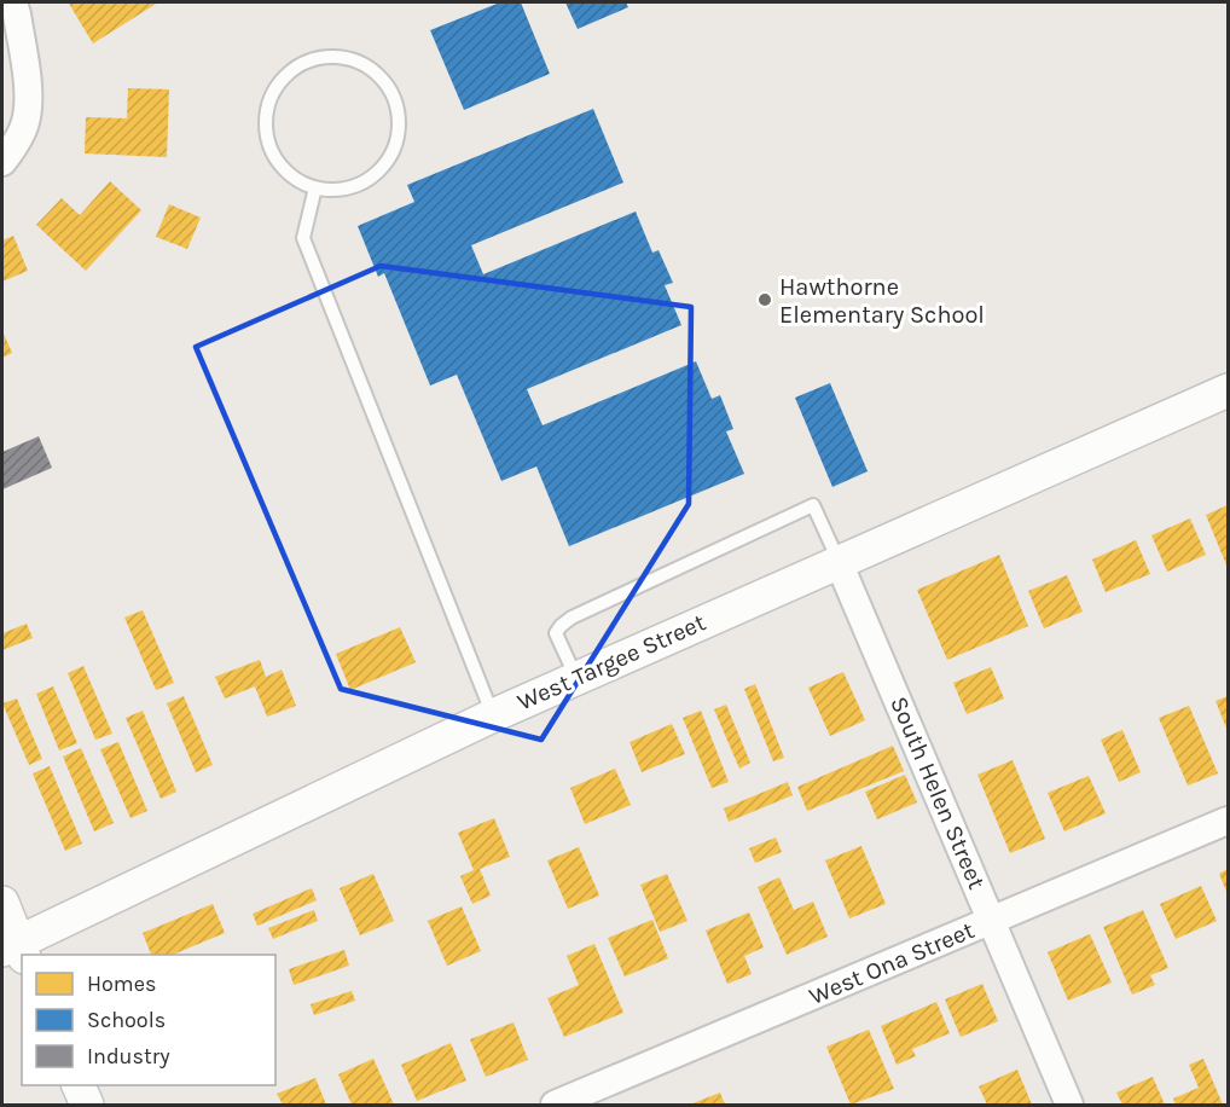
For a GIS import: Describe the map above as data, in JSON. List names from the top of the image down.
{
  "streets": {
    "street": ["West Targee Street", "South Helen Street", "West Ona Street"]
  },
  "crossings": [
    ["West Targee Street", "South Helen Street"],
    ["South Helen Street", "West Ona Street"]
  ],
  "places": ["Hawthorne Elementary School"],
  "legend": ["Homes", "Schools", "Industry"]
}
